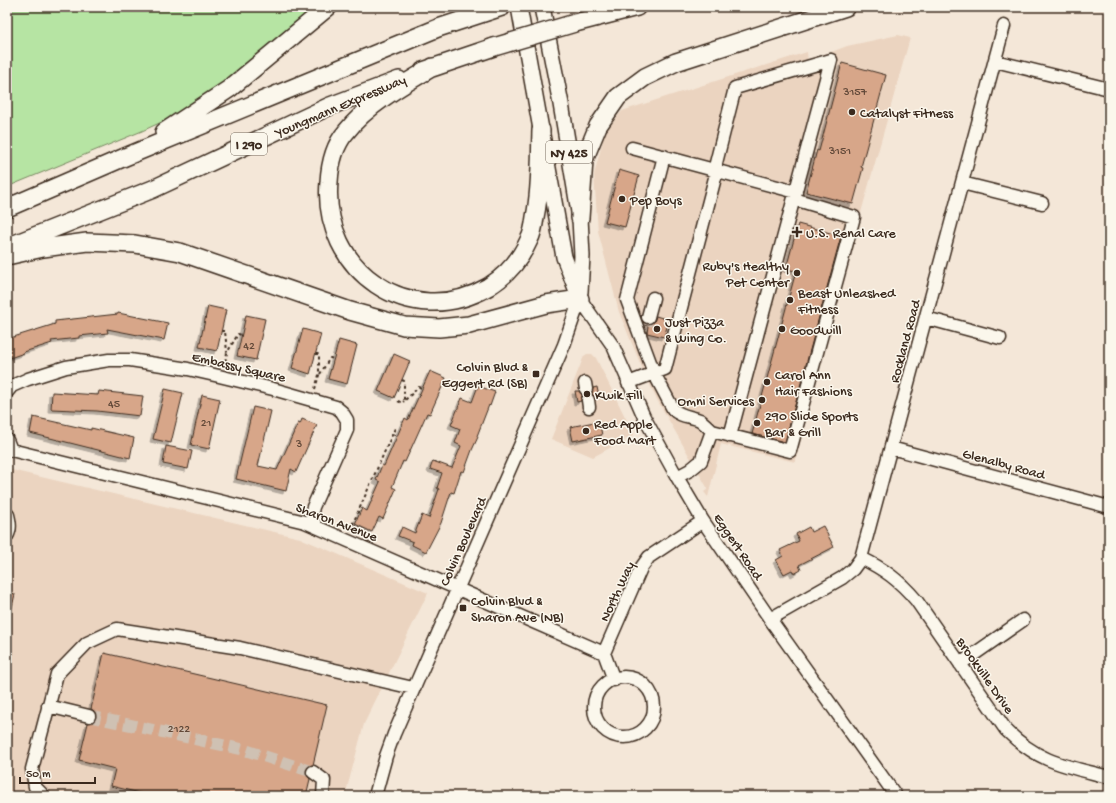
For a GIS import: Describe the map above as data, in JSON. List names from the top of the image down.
{
  "streets": {
    "highway": ["Youngmann Expressway", "I 290"],
    "main road": ["NY 425"],
    "street": [
      "Rockland Road",
      "Embassy Square",
      "Glenalby Road",
      "Sharon Avenue",
      "Colvin Boulevard",
      "Eggert Road",
      "North Way",
      "Brookville Drive"
    ]
  },
  "crossings": [
    ["NY 425", "Colvin Boulevard"],
    ["NY 425", "Eggert Road"],
    ["Rockland Road", "Glenalby Road"],
    ["Rockland Road", "Eggert Road"],
    ["Rockland Road", "Brookville Drive"],
    ["Embassy Square", "Sharon Avenue"],
    ["Sharon Avenue", "Colvin Boulevard"],
    ["Sharon Avenue", "North Way"],
    ["Colvin Boulevard", "Eggert Road"],
    ["Eggert Road", "North Way"]
  ],
  "places": {
    "other": [
      "Catalyst Fitness",
      "Pep Boys",
      "Ruby's Healthy Pet Center",
      "Beast Unleashed Fitness",
      "Just Pizza & Wing Co.",
      "Goodwill",
      "Carol Ann Hair Fashions",
      "Kwik Fill",
      "Omni Services",
      "290 Slide Sports Bar & Grill",
      "Red Apple Food Mart"
    ],
    "health": ["U.S. Renal Care"],
    "transit": ["Colvin Blvd & Eggert Rd (SB)", "Colvin Blvd & Sharon Ave (NB)"]
  },
  "house_numbers": [
    "3157",
    "3151",
    "42",
    "45",
    "21",
    "3",
    "2122"
  ],
  "scale_bar": "50 m"
}
